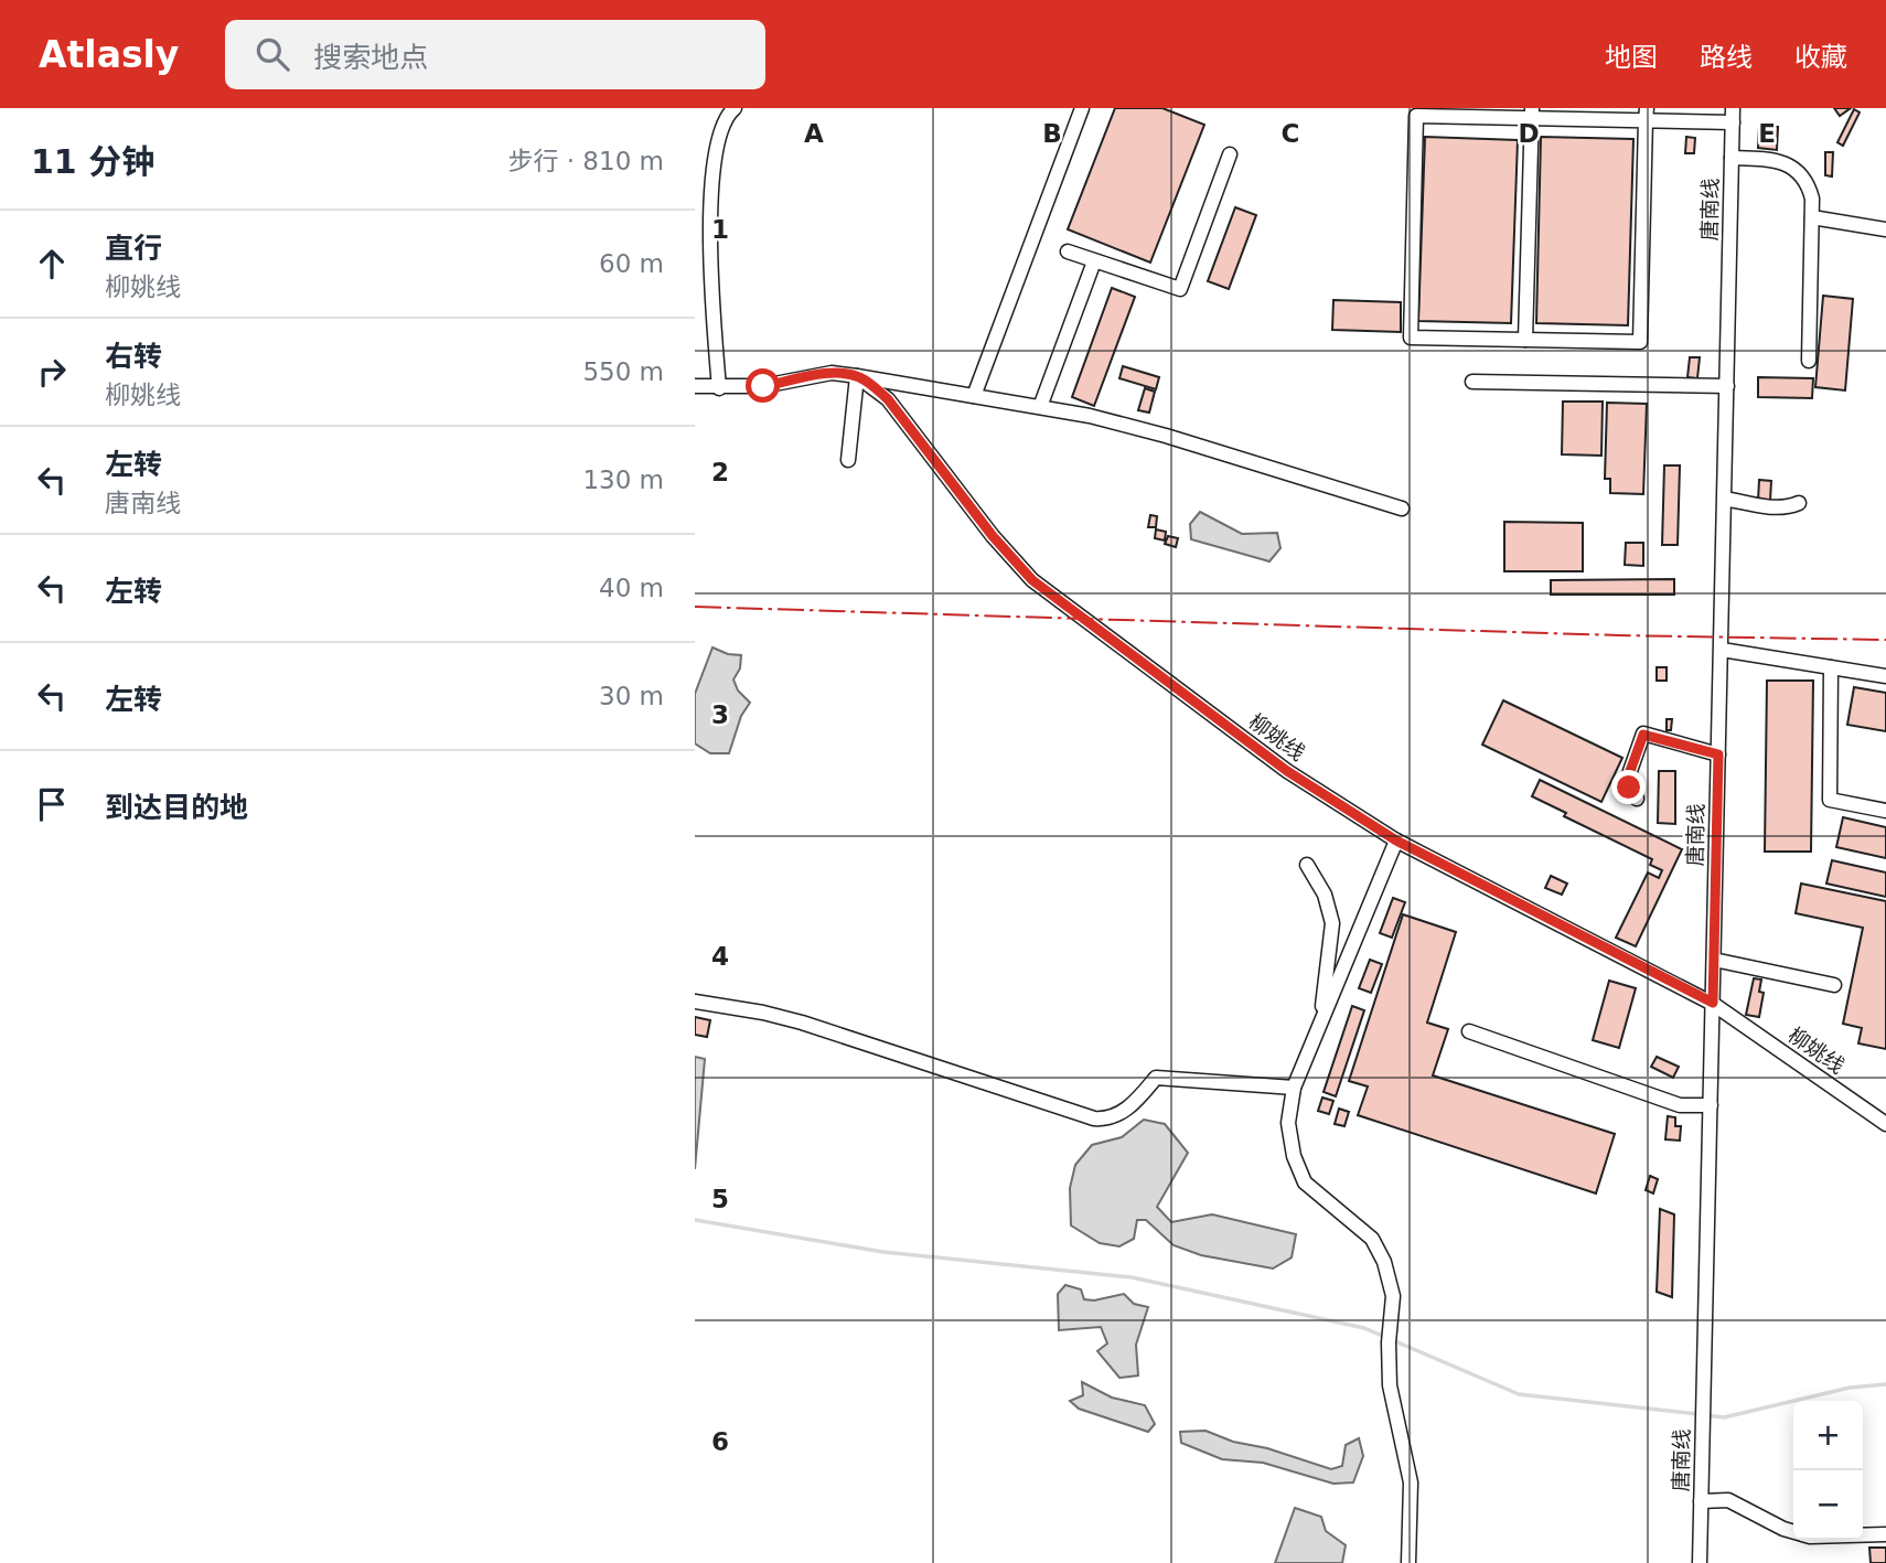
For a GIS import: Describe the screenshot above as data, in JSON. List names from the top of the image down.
{
  "streets": {
    "street": ["唐南线", "柳姚线"]
  },
  "crossings": [
    ["唐南线", "柳姚线"]
  ],
  "page": {
    "header": "Atlasly",
    "search": "搜索地点",
    "nav": ["地图", "路线", "收藏"],
    "heading": ["11 分钟", "步行 · 810 m"],
    "list": [
      ["直行", "柳姚线", "60 m"],
      ["右转", "柳姚线", "550 m"],
      ["左转", "唐南线", "130 m"],
      ["左转", "40 m"],
      ["左转", "30 m"],
      "到达目的地"
    ],
    "map_buttons": ["+", "−"]
  },
  "grid": {
    "columns": [
      "A",
      "B",
      "C",
      "D",
      "E"
    ],
    "rows": [
      "1",
      "2",
      "3",
      "4",
      "5",
      "6"
    ]
  }
}
